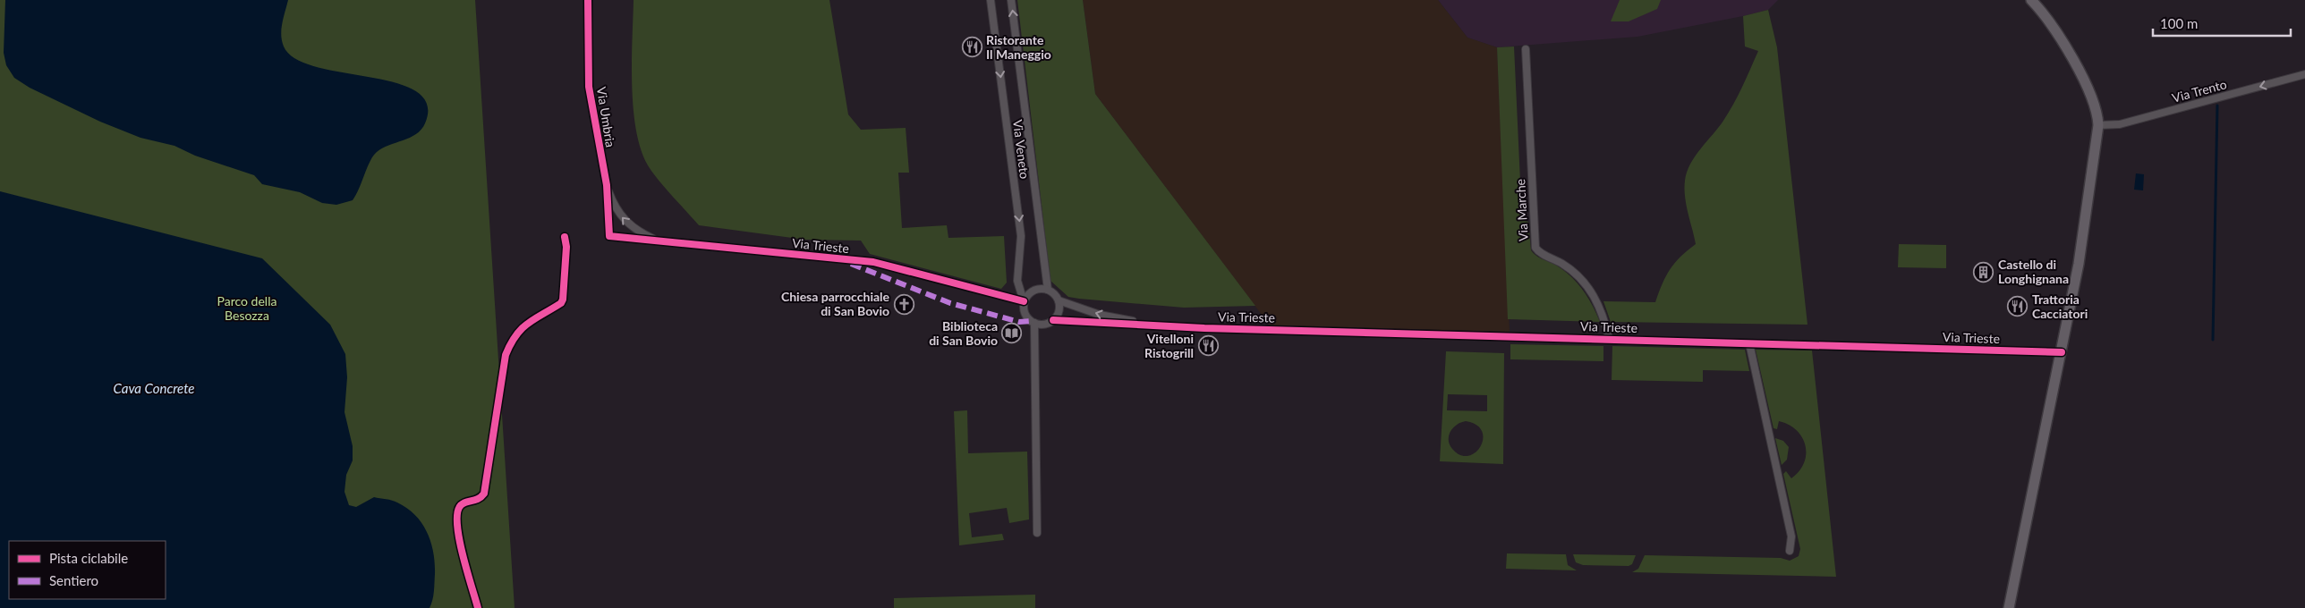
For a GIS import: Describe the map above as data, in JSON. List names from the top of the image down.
{
  "streets": {
    "street": [
      "Via Trento",
      "Via Umbria",
      "Via Veneto",
      "Via Marche",
      "Via Trieste"
    ]
  },
  "crossings": [
    ["Via Umbria", "Via Trieste"],
    ["Via Veneto", "Via Trieste"],
    ["Via Marche", "Via Trieste"]
  ],
  "one_way": ["Via Trento"],
  "water": ["Cava Concrete"],
  "parks": ["Parco della Besozza"],
  "places": {
    "restaurant": ["Ristorante Il Maneggio", "Trattoria Cacciatori", "Vitelloni Ristogrill"],
    "building": ["Castello di Longhignana"],
    "church": ["Chiesa parrocchiale di San Bovio"],
    "library": ["Biblioteca di San Bovio"]
  },
  "legend": ["Pista ciclabile", "Sentiero"],
  "scale_bar": "100 m"
}
